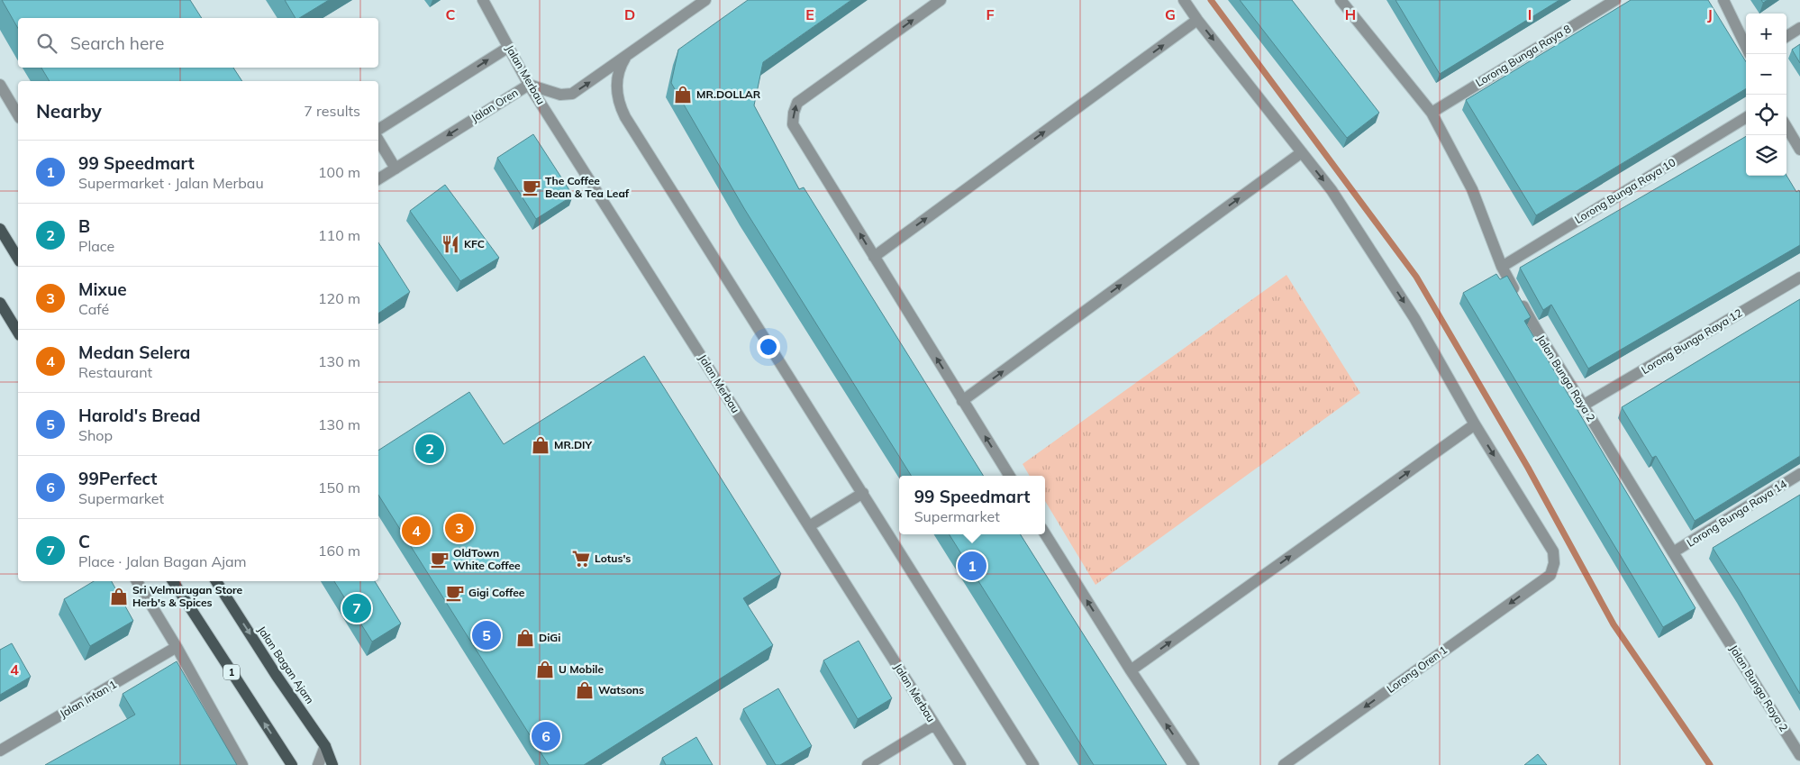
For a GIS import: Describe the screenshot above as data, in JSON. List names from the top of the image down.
{
  "streets": {
    "main road": ["Jalan Bagan Ajam", "1"],
    "street": [
      "Lorong Bunga Raya 8",
      "Jalan Merbau",
      "Jalan Oren",
      "Lorong Bunga Raya 10",
      "Lorong Bunga Raya 12",
      "Jalan Bunga Raya 2",
      "Lorong Bunga Raya 14",
      "Lorong Oren 1",
      "Jalan Intan 1"
    ]
  },
  "crossings": [
    ["Lorong Bunga Raya 8", "Jalan Bunga Raya 2"],
    ["Jalan Merbau", "Jalan Oren"],
    ["Lorong Bunga Raya 10", "Jalan Bunga Raya 2"],
    ["Lorong Bunga Raya 12", "Jalan Bunga Raya 2"],
    ["Jalan Bunga Raya 2", "Lorong Bunga Raya 14"]
  ],
  "places": {
    "shop": [
      "MR.DOLLAR",
      "MR.DIY",
      "Sri Velmurugan Store Herb's & Spices",
      "DiGi",
      "U Mobile",
      "Watsons"
    ],
    "cafe": ["The Coffee Bean & Tea Leaf", "OldTown White Coffee", "Gigi Coffee"],
    "restaurant": ["KFC"],
    "supermarket": ["Lotus's"]
  },
  "page": {
    "map_buttons": ["+", "−"],
    "search": "Search here",
    "heading": ["Nearby", "7 results"],
    "list": [
      {
        "mark": "1",
        "name": "99 Speedmart",
        "note": "Supermarket · Jalan Merbau",
        "value": "100 m"
      },
      {
        "mark": "2",
        "name": "B",
        "note": "Place",
        "value": "110 m"
      },
      {
        "mark": "3",
        "name": "Mixue",
        "note": "Café",
        "value": "120 m"
      },
      {
        "mark": "4",
        "name": "Medan Selera",
        "note": "Restaurant",
        "value": "130 m"
      },
      {
        "mark": "5",
        "name": "Harold's Bread",
        "note": "Shop",
        "value": "130 m"
      },
      {
        "mark": "6",
        "name": "99Perfect",
        "note": "Supermarket",
        "value": "150 m"
      },
      {
        "mark": "7",
        "name": "C",
        "note": "Place · Jalan Bagan Ajam",
        "value": "160 m"
      }
    ],
    "pins": [
      "2",
      "3",
      "4",
      "1",
      "7",
      "5",
      "6"
    ],
    "popup": ["99 Speedmart", "Supermarket"]
  },
  "grid": {
    "columns": [
      "C",
      "D",
      "E",
      "F",
      "G",
      "H",
      "I",
      "J"
    ],
    "rows": ["4"]
  }
}
